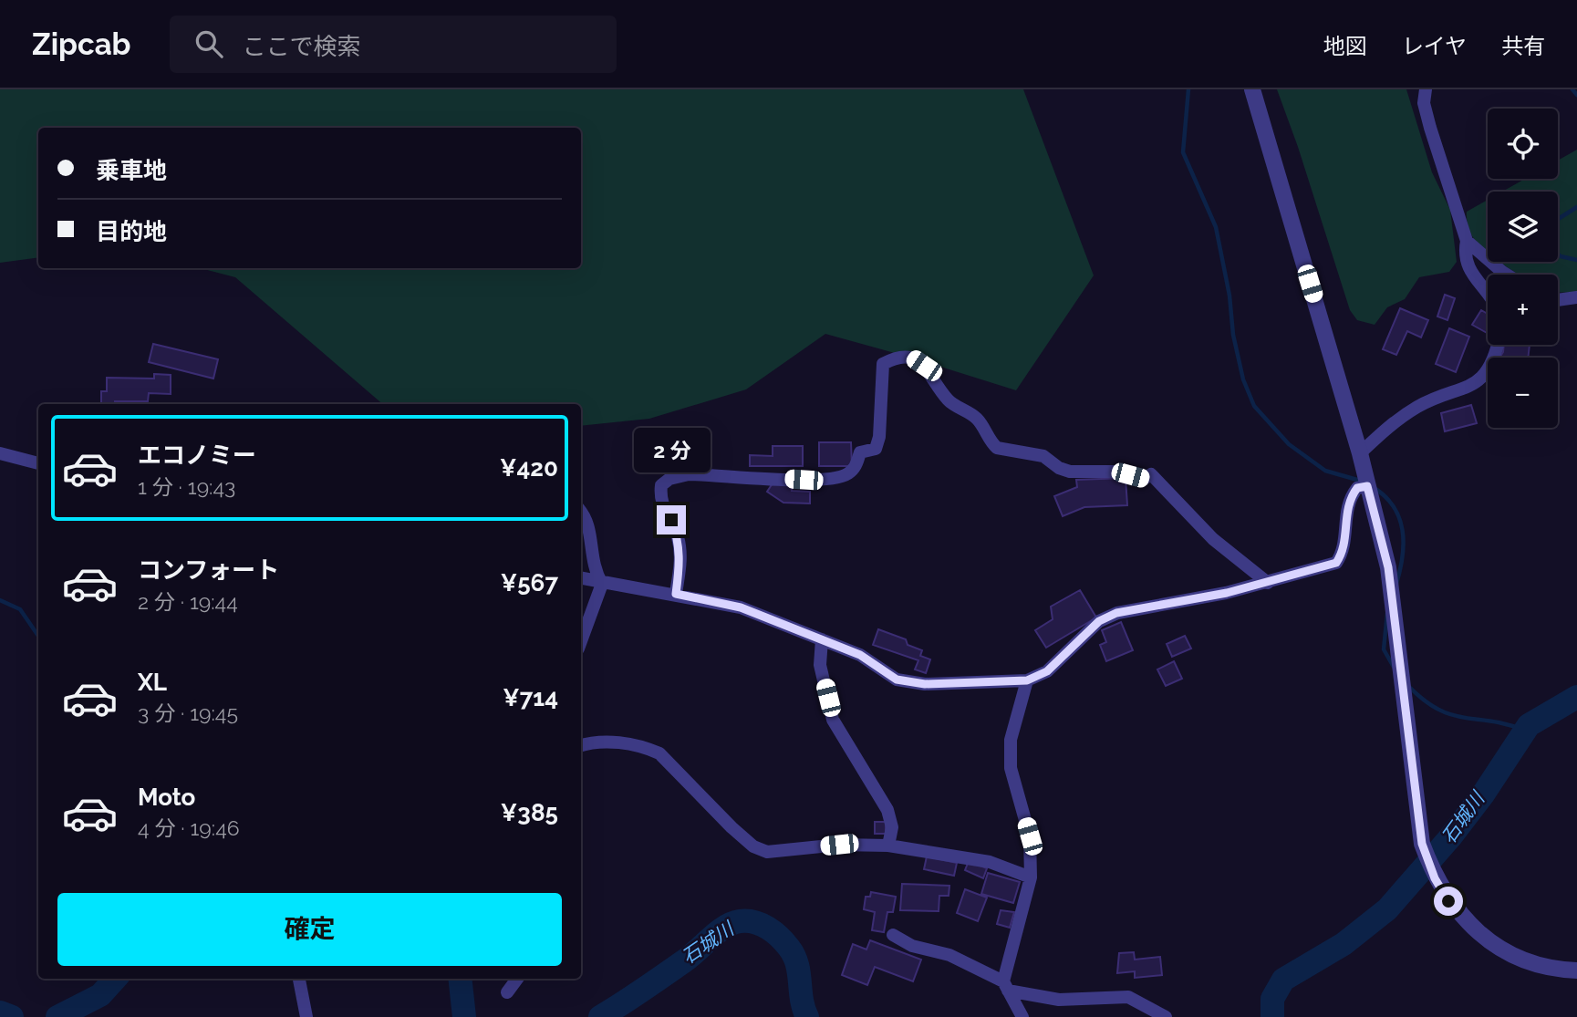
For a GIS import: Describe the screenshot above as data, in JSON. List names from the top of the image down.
{
  "water": ["石城川"],
  "page": {
    "header": "Zipcab",
    "search": "ここで検索",
    "nav": ["地図", "レイヤ", "共有"],
    "map_buttons": ["+", "−"],
    "banner": ["乗車地", "目的地"],
    "list": [
      {
        "name": "エコノミー",
        "note": "1 分 · 19:43",
        "value": "¥420"
      },
      {
        "name": "コンフォート",
        "note": "2 分 · 19:44",
        "value": "¥567"
      },
      {
        "name": "XL",
        "note": "3 分 · 19:45",
        "value": "¥714"
      },
      {
        "name": "Moto",
        "note": "4 分 · 19:46",
        "value": "¥385"
      }
    ],
    "bubble": "2 分",
    "buttons": "確定"
  }
}
